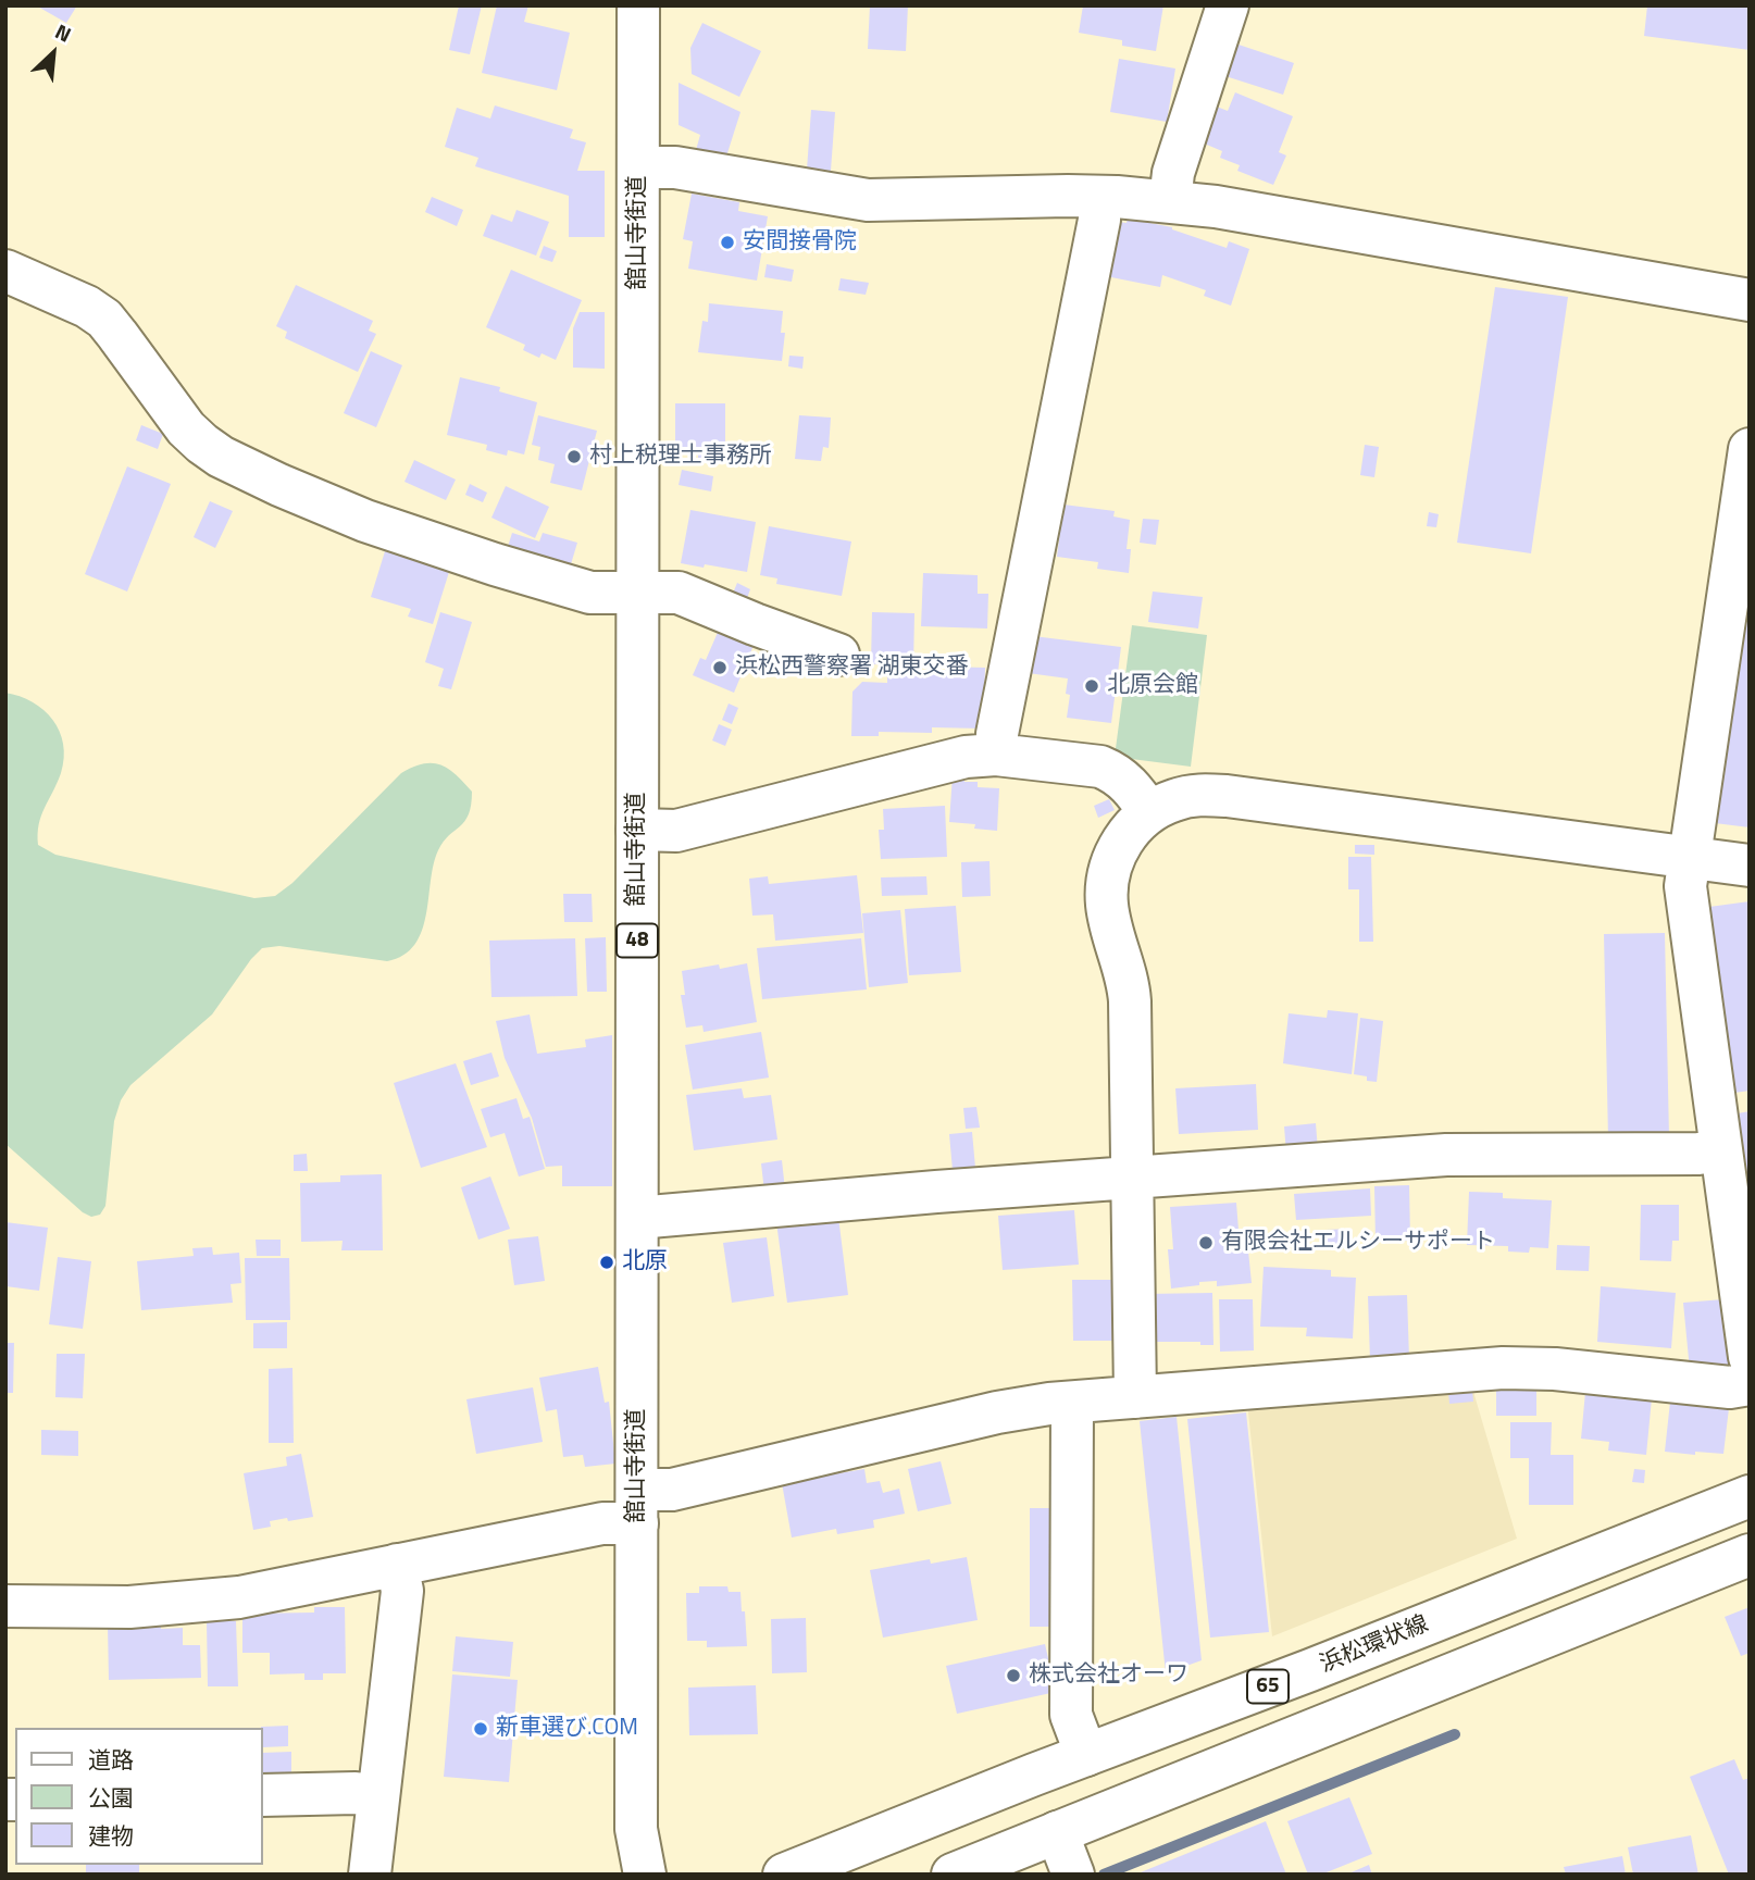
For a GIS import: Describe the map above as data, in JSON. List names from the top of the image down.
{
  "streets": {
    "street": [
      "舘山寺街道",
      "48",
      "浜松環状線",
      "65"
    ]
  },
  "places": [
    "安間接骨院",
    "村上税理士事務所",
    "浜松西警察署 湖東交番",
    "北原会館",
    "有限会社エルシーサポート",
    "北原",
    "株式会社オーワ",
    "新車選び.COM"
  ],
  "legend": ["道路", "公園", "建物"],
  "north": "top right"
}
